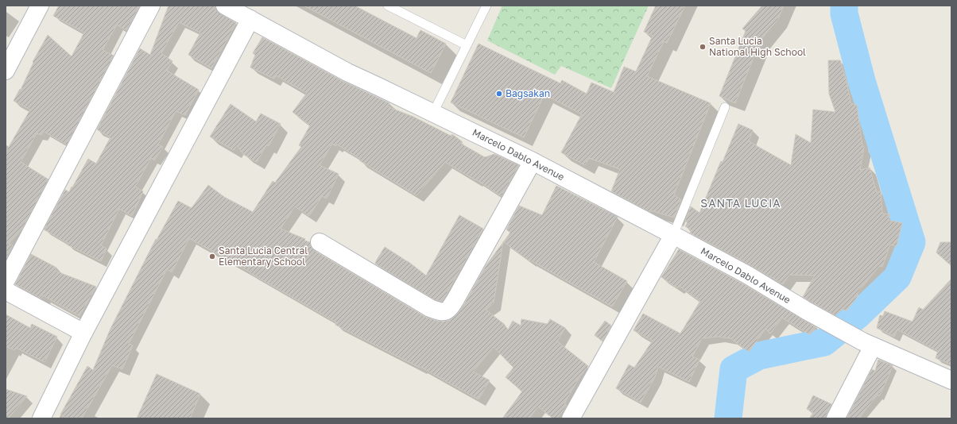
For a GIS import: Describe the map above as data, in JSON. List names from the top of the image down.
{
  "streets": {
    "street": ["Marcelo Dablo Avenue"]
  },
  "districts": ["SANTA LUCIA"],
  "places": ["Santa Lucia National High School", "Bagsakan", "Santa Lucia Central Elementary School"]
}
